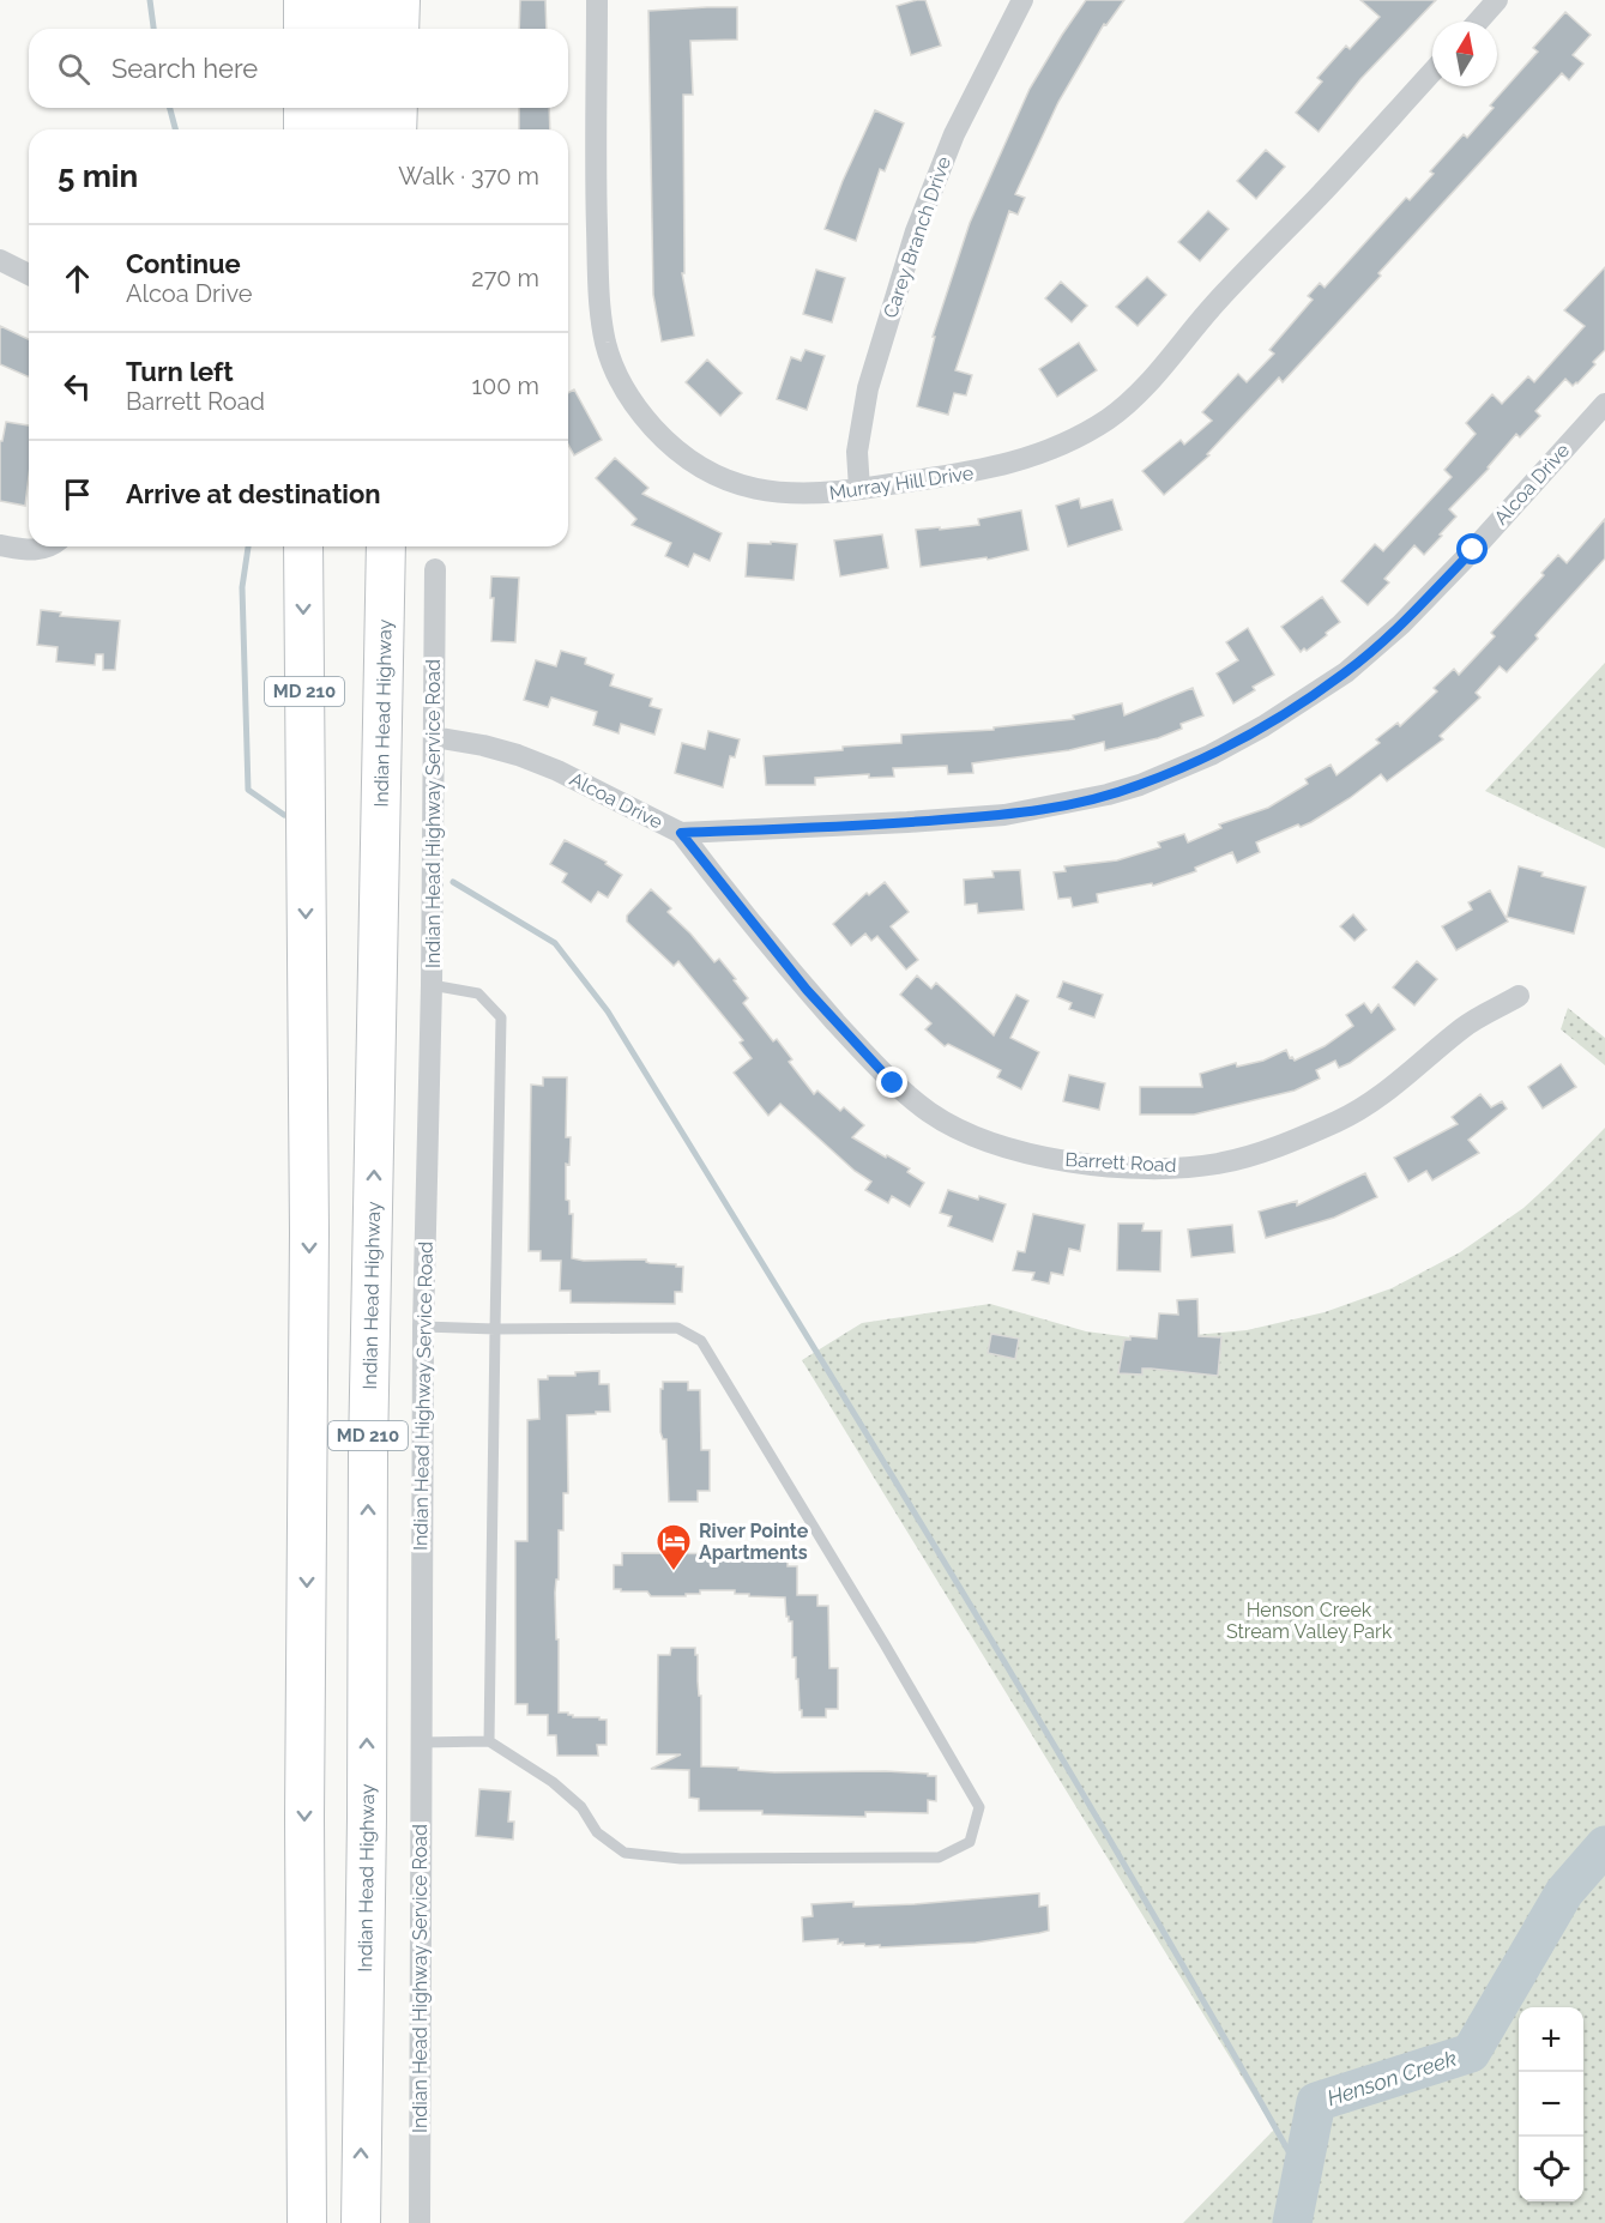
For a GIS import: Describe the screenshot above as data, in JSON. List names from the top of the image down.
{
  "streets": {
    "highway": ["MD 210", "Indian Head Highway"],
    "street": [
      "Carey Branch Drive",
      "Murray Hill Drive",
      "Alcoa Drive",
      "Indian Head Highway Service Road",
      "Barrett Road"
    ]
  },
  "crossings": [
    ["Carey Branch Drive", "Murray Hill Drive"],
    ["Alcoa Drive", "Indian Head Highway Service Road"],
    ["Alcoa Drive", "Barrett Road"]
  ],
  "water": ["Henson Creek"],
  "parks": ["Henson Creek Stream Valley Park"],
  "places": {
    "hotel": ["River Pointe Apartments"]
  },
  "north": "top",
  "page": {
    "search": "Search here",
    "heading": ["5 min", "Walk · 370 m"],
    "list": [
      ["Continue", "Alcoa Drive", "270 m"],
      ["Turn left", "Barrett Road", "100 m"],
      "Arrive at destination"
    ],
    "map_buttons": ["+", "−"]
  }
}
